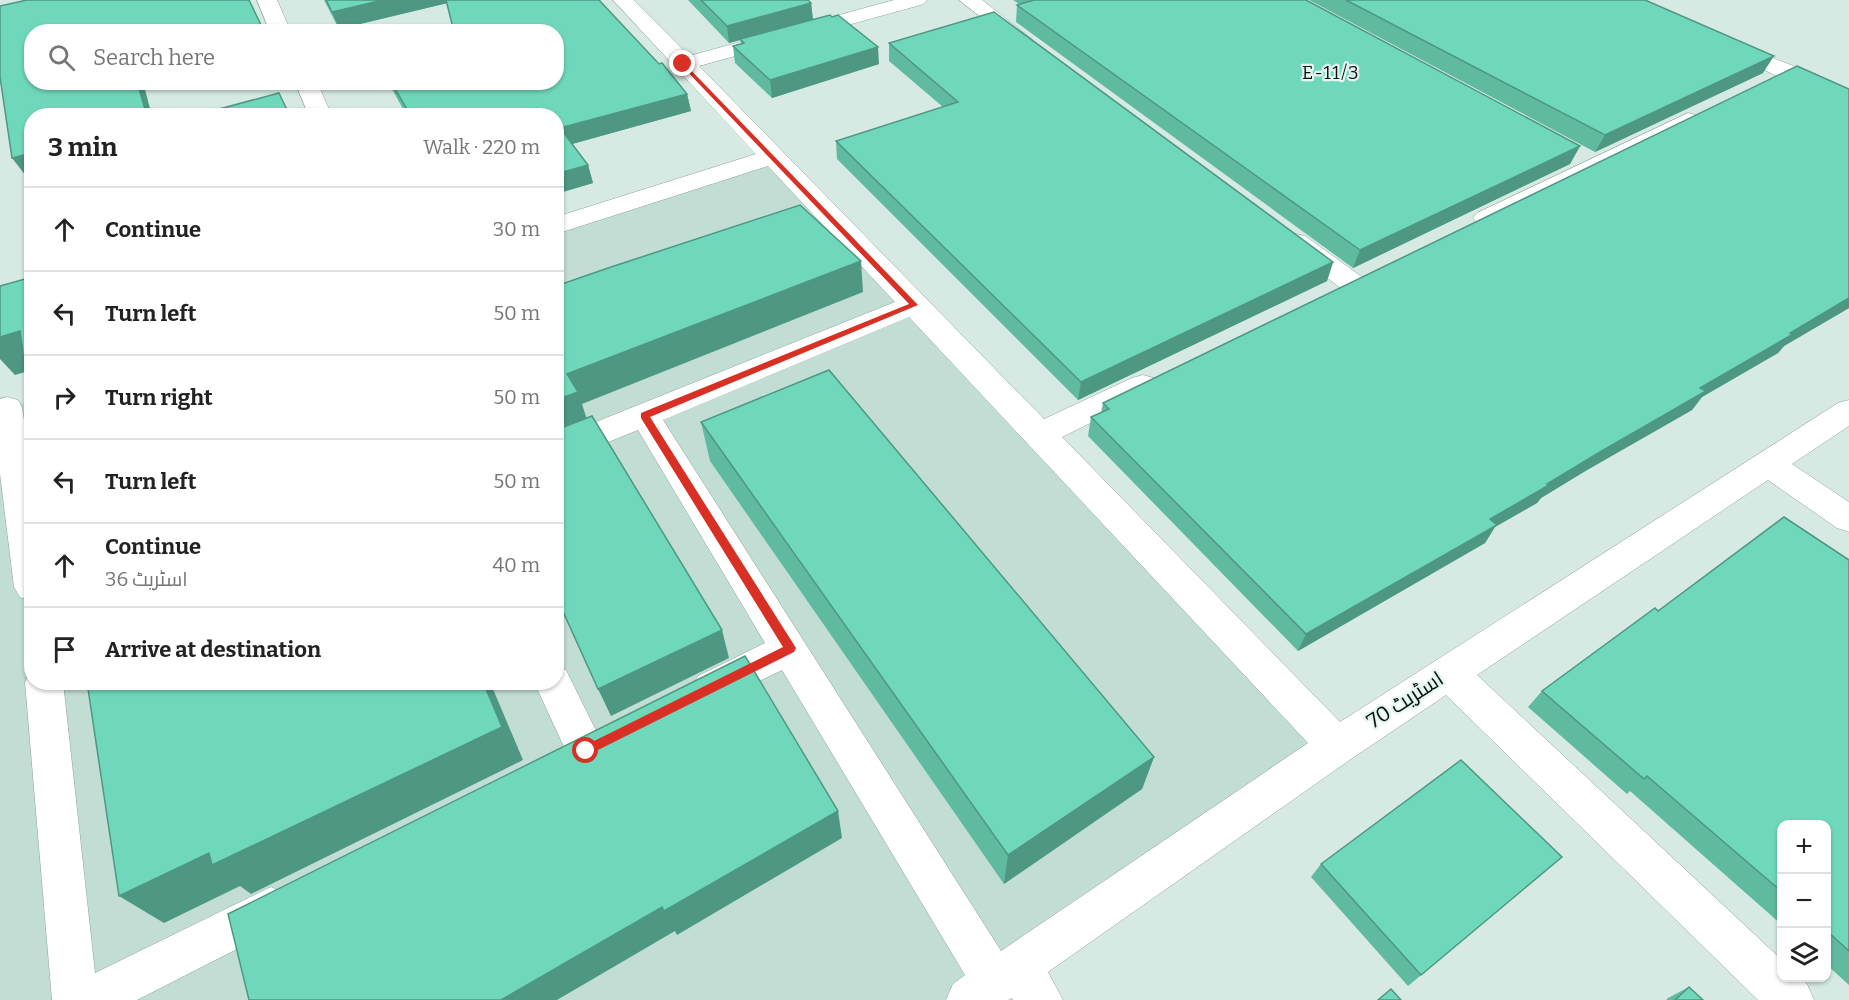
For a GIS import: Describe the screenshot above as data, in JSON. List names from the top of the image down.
{
  "streets": {
    "street": ["اسٹریٹ 70"]
  },
  "districts": ["E-11/3"],
  "page": {
    "search": "Search here",
    "heading": ["3 min", "Walk · 220 m"],
    "list": [
      ["Continue", "30 m"],
      ["Turn left", "50 m"],
      ["Turn right", "50 m"],
      ["Turn left", "50 m"],
      ["Continue", "اسٹریٹ 36", "40 m"],
      "Arrive at destination"
    ],
    "map_buttons": ["+", "−"]
  }
}
